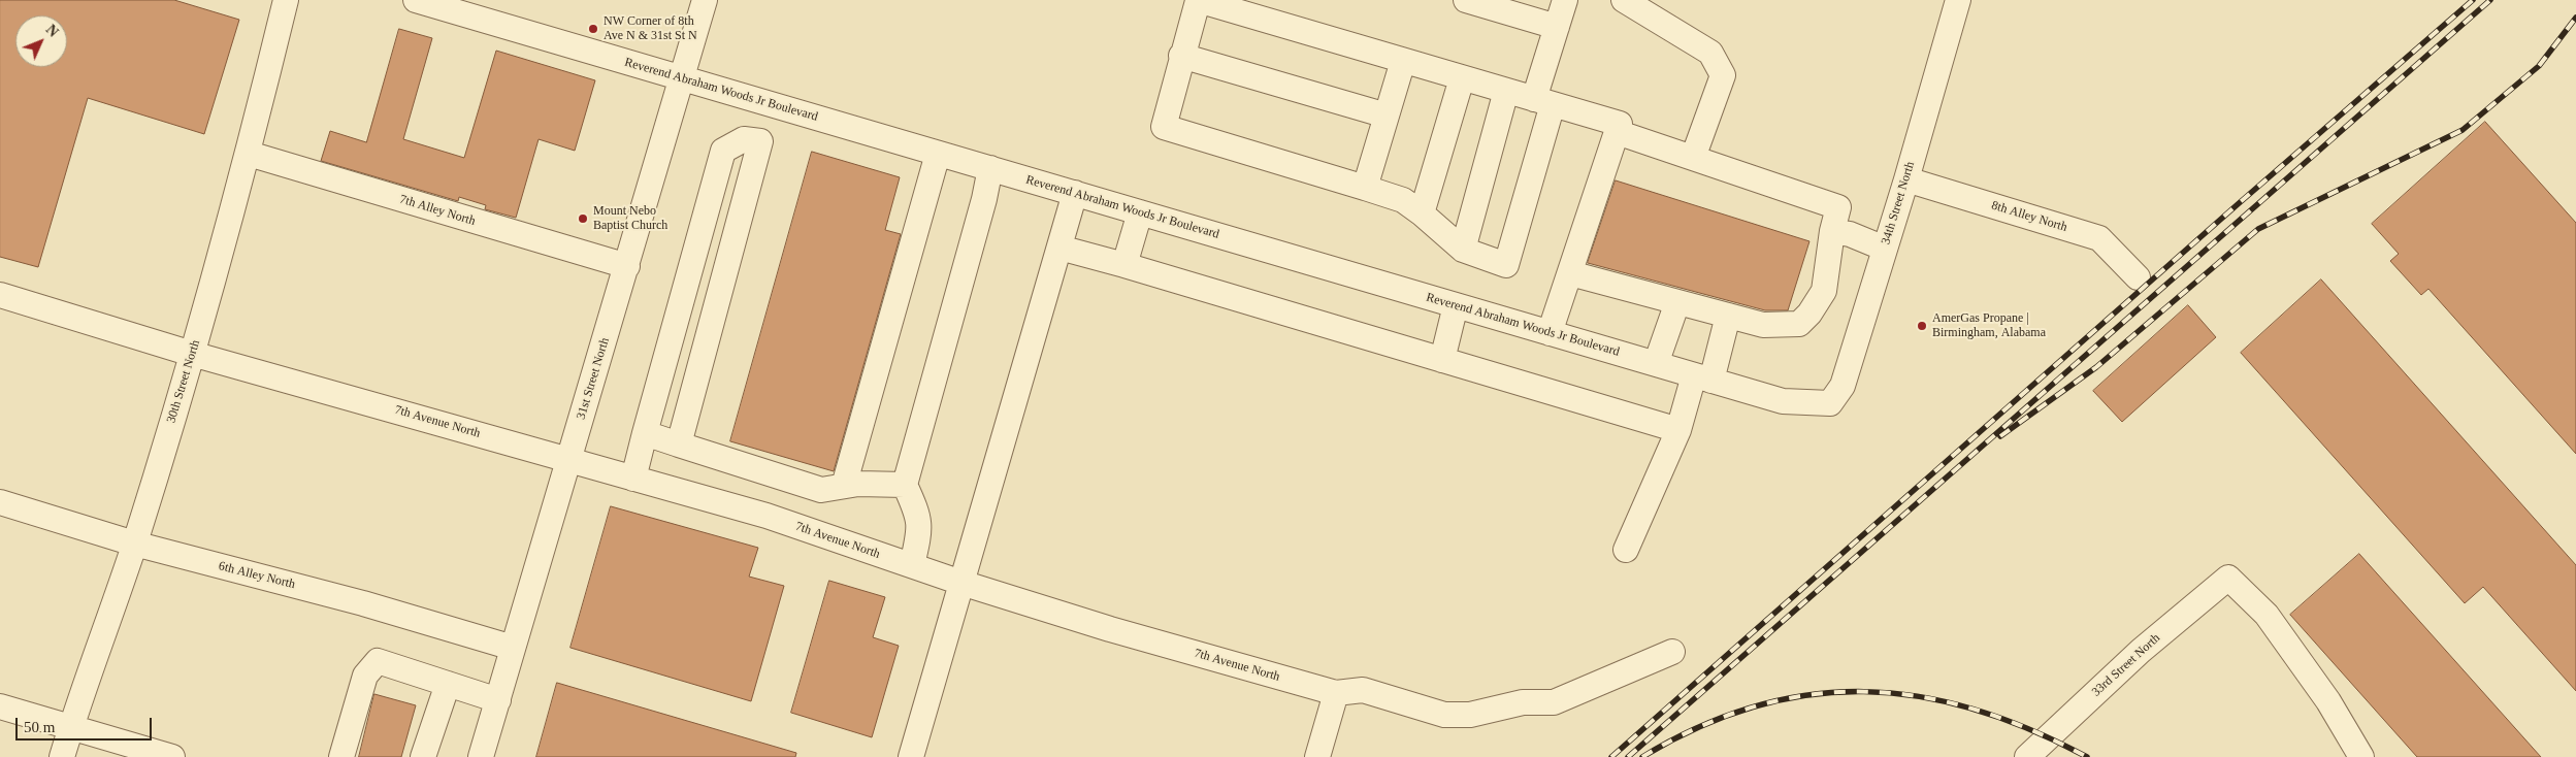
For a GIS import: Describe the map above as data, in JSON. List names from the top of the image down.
{
  "streets": {
    "street": [
      "Reverend Abraham Woods Jr Boulevard",
      "34th Street North",
      "7th Alley North",
      "8th Alley North",
      "31st Street North",
      "30th Street North",
      "7th Avenue North",
      "6th Alley North",
      "33rd Street North"
    ]
  },
  "crossings": [
    ["Reverend Abraham Woods Jr Boulevard", "34th Street North"],
    ["Reverend Abraham Woods Jr Boulevard", "31st Street North"],
    ["34th Street North", "8th Alley North"],
    ["7th Alley North", "31st Street North"],
    ["7th Alley North", "30th Street North"],
    ["31st Street North", "7th Avenue North"],
    ["31st Street North", "6th Alley North"],
    ["30th Street North", "7th Avenue North"],
    ["30th Street North", "6th Alley North"]
  ],
  "places": ["NW Corner of 8th Ave N & 31st St N", "Mount Nebo Baptist Church", "AmerGas Propane | Birmingham, Alabama"],
  "scale_bar": "50 m",
  "north": "top right"
}
